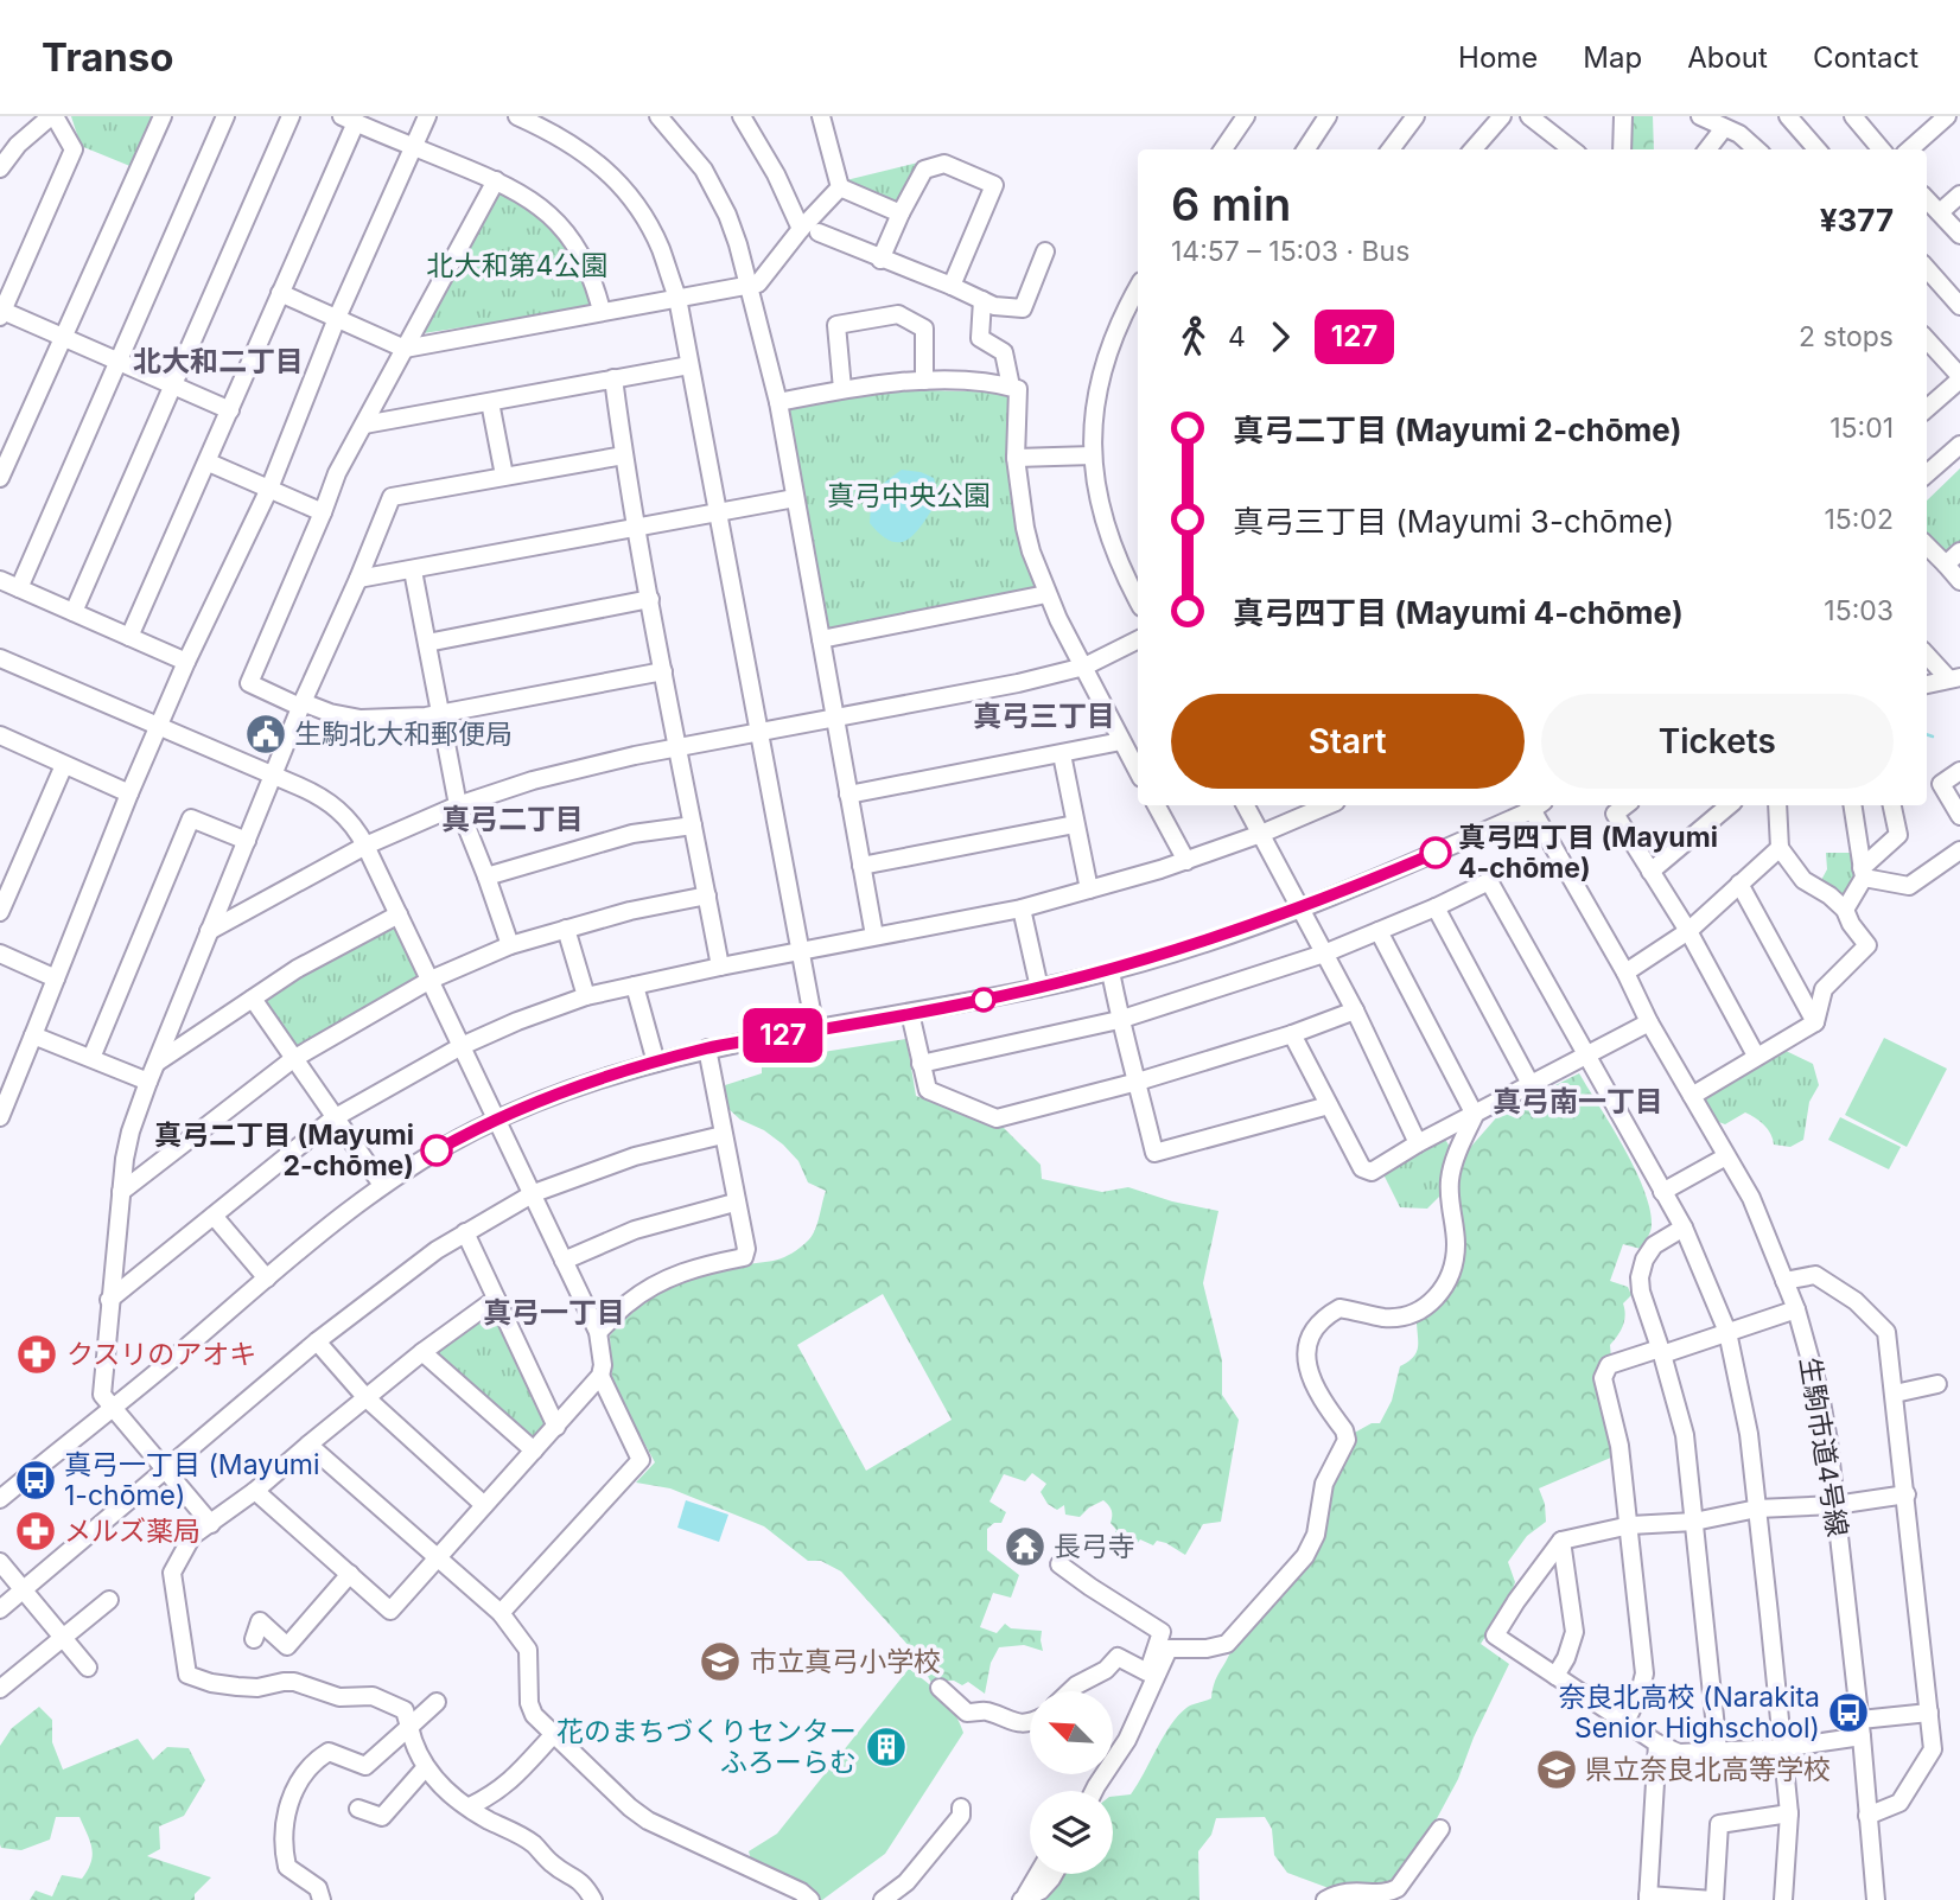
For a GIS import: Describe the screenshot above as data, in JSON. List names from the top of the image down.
{
  "streets": {
    "street": ["生駒市道4号線"]
  },
  "districts": [
    "北大和二丁目",
    "真弓三丁目",
    "真弓二丁目",
    "真弓南一丁目",
    "真弓一丁目"
  ],
  "parks": ["北大和第4公園", "真弓中央公園"],
  "places": {
    "public building": ["生駒北大和郵便局"],
    "other": ["真弓四丁目 (Mayumi 4-chōme)", "真弓二丁目 (Mayumi 2-chōme)"],
    "pharmacy": ["クスリのアオキ", "メルズ薬局"],
    "bus stop": ["真弓一丁目 (Mayumi 1-chōme)", "奈良北高校 (Narakita Senior Highschool)"],
    "temple": ["長弓寺"],
    "school or university": ["市立真弓小学校", "県立奈良北高等学校"],
    "building": ["花のまちづくりセンター ふろーらむ"]
  },
  "lines": ["bus line 127"],
  "north": "top left",
  "page": {
    "header": "Transo",
    "nav": [
      "Home",
      "Map",
      "About",
      "Contact"
    ],
    "on_map": "127",
    "heading": ["6 min", "14:57 – 15:03 · Bus", "¥377"],
    "legs": ["4", "127", "2 stops"],
    "list": [
      {
        "name": "真弓二丁目 (Mayumi 2-chōme)",
        "value": "15:01"
      },
      {
        "name": "真弓三丁目 (Mayumi 3-chōme)",
        "value": "15:02"
      },
      {
        "name": "真弓四丁目 (Mayumi 4-chōme)",
        "value": "15:03"
      }
    ],
    "buttons": ["Start", "Tickets"]
  }
}
